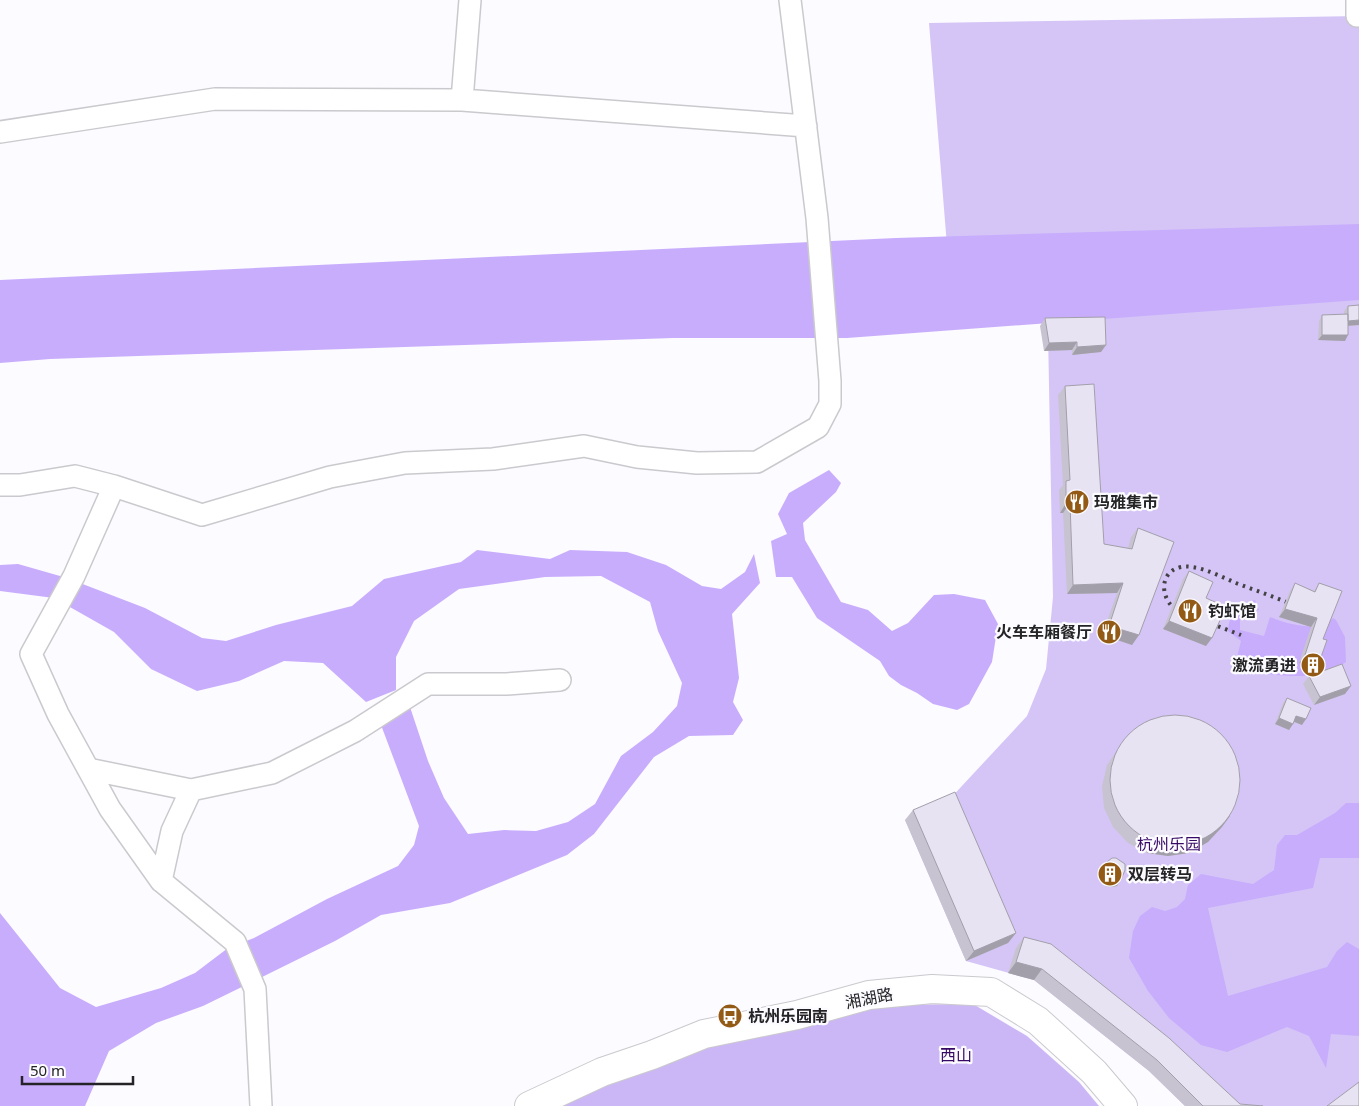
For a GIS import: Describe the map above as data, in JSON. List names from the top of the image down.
{
  "streets": {
    "main road": ["湘湖路"]
  },
  "parks": ["杭州乐园", "西山"],
  "places": {
    "restaurant": ["玛雅集市", "钓虾馆", "火车车厢餐厅"],
    "building": ["激流勇进", "双层转马"],
    "bus stop": ["杭州乐园南"]
  },
  "scale_bar": "50 m"
}
